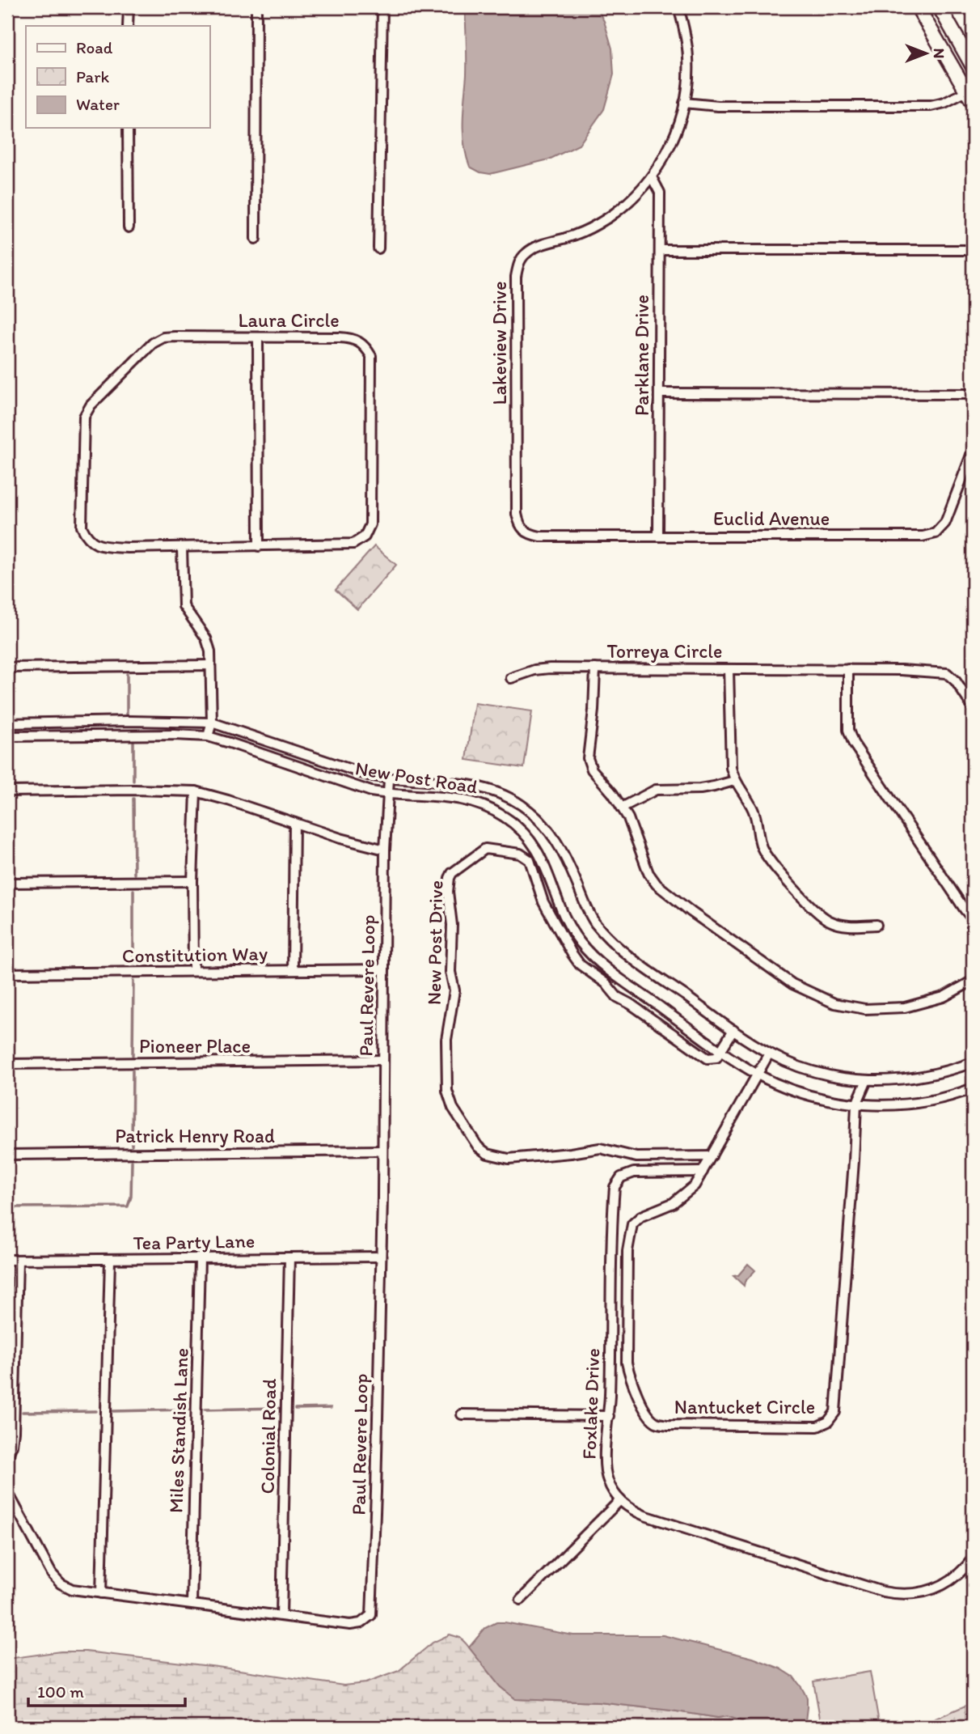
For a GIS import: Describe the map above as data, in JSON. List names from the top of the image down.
{
  "streets": {
    "street": [
      "Laura Circle",
      "Lakeview Drive",
      "Parklane Drive",
      "Euclid Avenue",
      "Torreya Circle",
      "New Post Road",
      "New Post Drive",
      "Constitution Way",
      "Paul Revere Loop",
      "Pioneer Place",
      "Patrick Henry Road",
      "Tea Party Lane",
      "Foxlake Drive",
      "Nantucket Circle",
      "Miles Standish Lane",
      "Colonial Road"
    ]
  },
  "crossings": [
    ["Lakeview Drive", "Parklane Drive"],
    ["Lakeview Drive", "Euclid Avenue"],
    ["Parklane Drive", "Euclid Avenue"],
    ["New Post Road", "New Post Drive"],
    ["New Post Road", "Paul Revere Loop"],
    ["New Post Road", "Nantucket Circle"],
    ["New Post Drive", "Nantucket Circle"],
    ["Constitution Way", "Paul Revere Loop"],
    ["Paul Revere Loop", "Pioneer Place"],
    ["Paul Revere Loop", "Patrick Henry Road"],
    ["Paul Revere Loop", "Tea Party Lane"],
    ["Paul Revere Loop", "Miles Standish Lane"],
    ["Paul Revere Loop", "Colonial Road"],
    ["Tea Party Lane", "Miles Standish Lane"],
    ["Tea Party Lane", "Colonial Road"],
    ["Foxlake Drive", "Nantucket Circle"]
  ],
  "legend": ["Road", "Park", "Water"],
  "scale_bar": "100 m",
  "north": "right"
}
